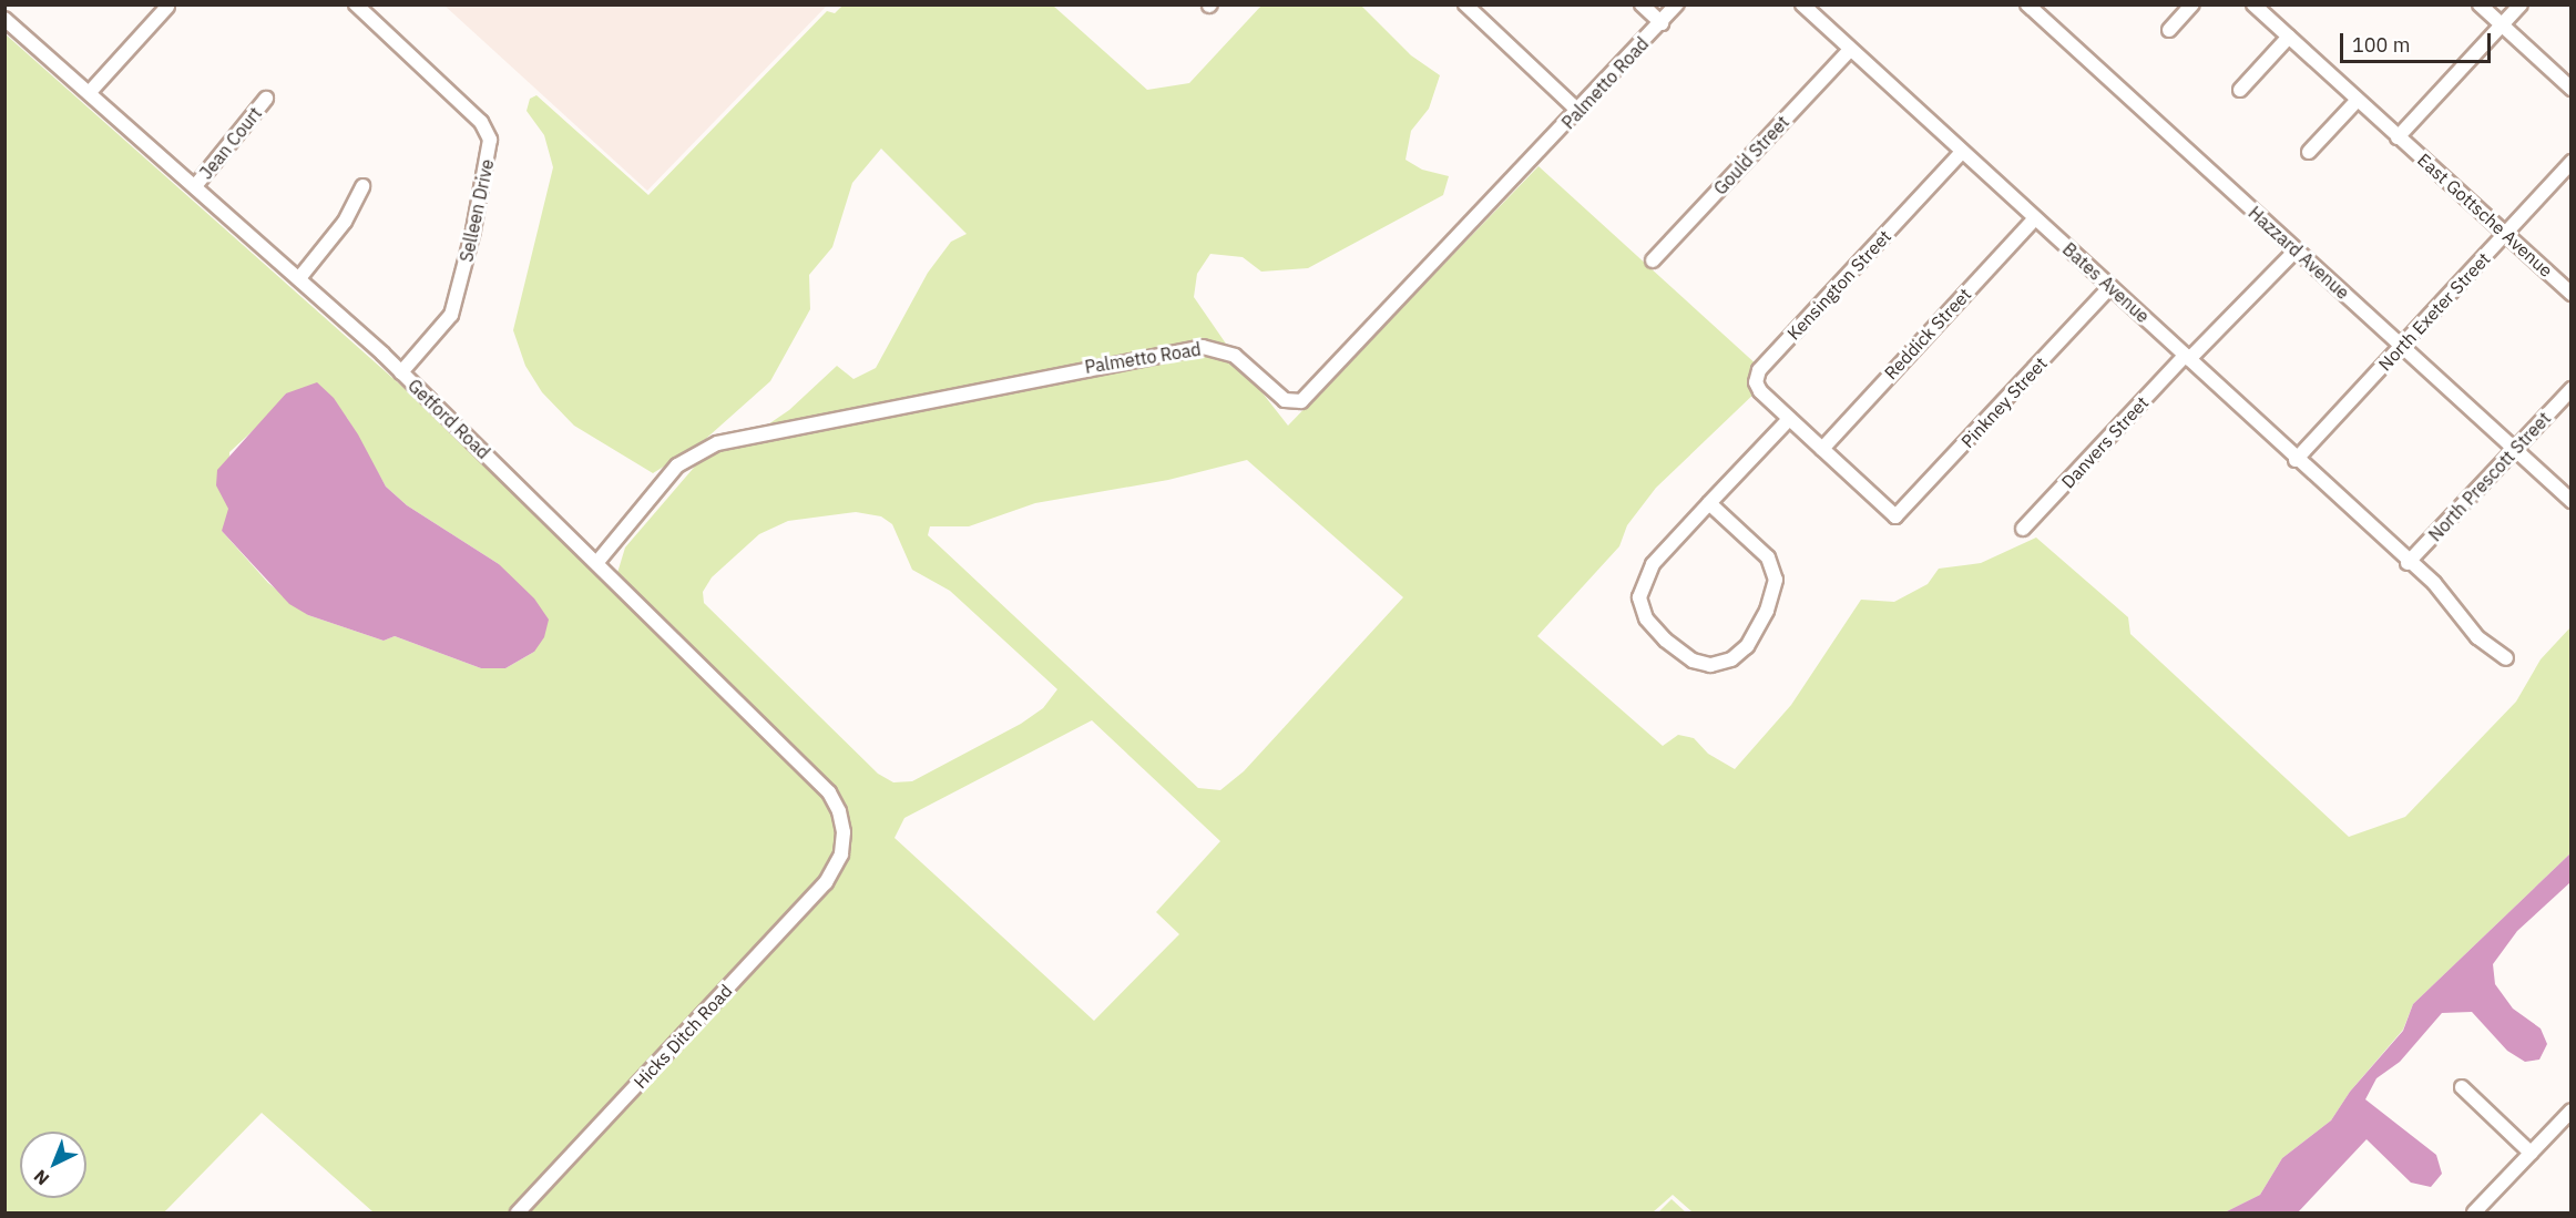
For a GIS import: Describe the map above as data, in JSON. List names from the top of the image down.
{
  "streets": {
    "street": [
      "Palmetto Road",
      "Jean Court",
      "Gould Street",
      "Selleen Drive",
      "East Gottsche Avenue",
      "Hazzard Avenue",
      "Bates Avenue",
      "Kensington Street",
      "North Exeter Street",
      "Reddick Street",
      "Pinkney Street",
      "Getford Road",
      "Danvers Street",
      "North Prescott Street",
      "Hicks Ditch Road"
    ]
  },
  "crossings": [
    ["Palmetto Road", "Getford Road"],
    ["Jean Court", "Getford Road"],
    ["Gould Street", "Bates Avenue"],
    ["Selleen Drive", "Getford Road"],
    ["East Gottsche Avenue", "North Exeter Street"],
    ["Hazzard Avenue", "North Exeter Street"],
    ["Hazzard Avenue", "Danvers Street"],
    ["Hazzard Avenue", "North Prescott Street"],
    ["Bates Avenue", "Kensington Street"],
    ["Bates Avenue", "North Exeter Street"],
    ["Bates Avenue", "Reddick Street"],
    ["Bates Avenue", "Pinkney Street"],
    ["Bates Avenue", "Danvers Street"],
    ["Bates Avenue", "North Prescott Street"],
    ["Kensington Street", "Reddick Street"],
    ["Kensington Street", "Pinkney Street"],
    ["Getford Road", "Hicks Ditch Road"]
  ],
  "scale_bar": "100 m",
  "north": "bottom left"
}
